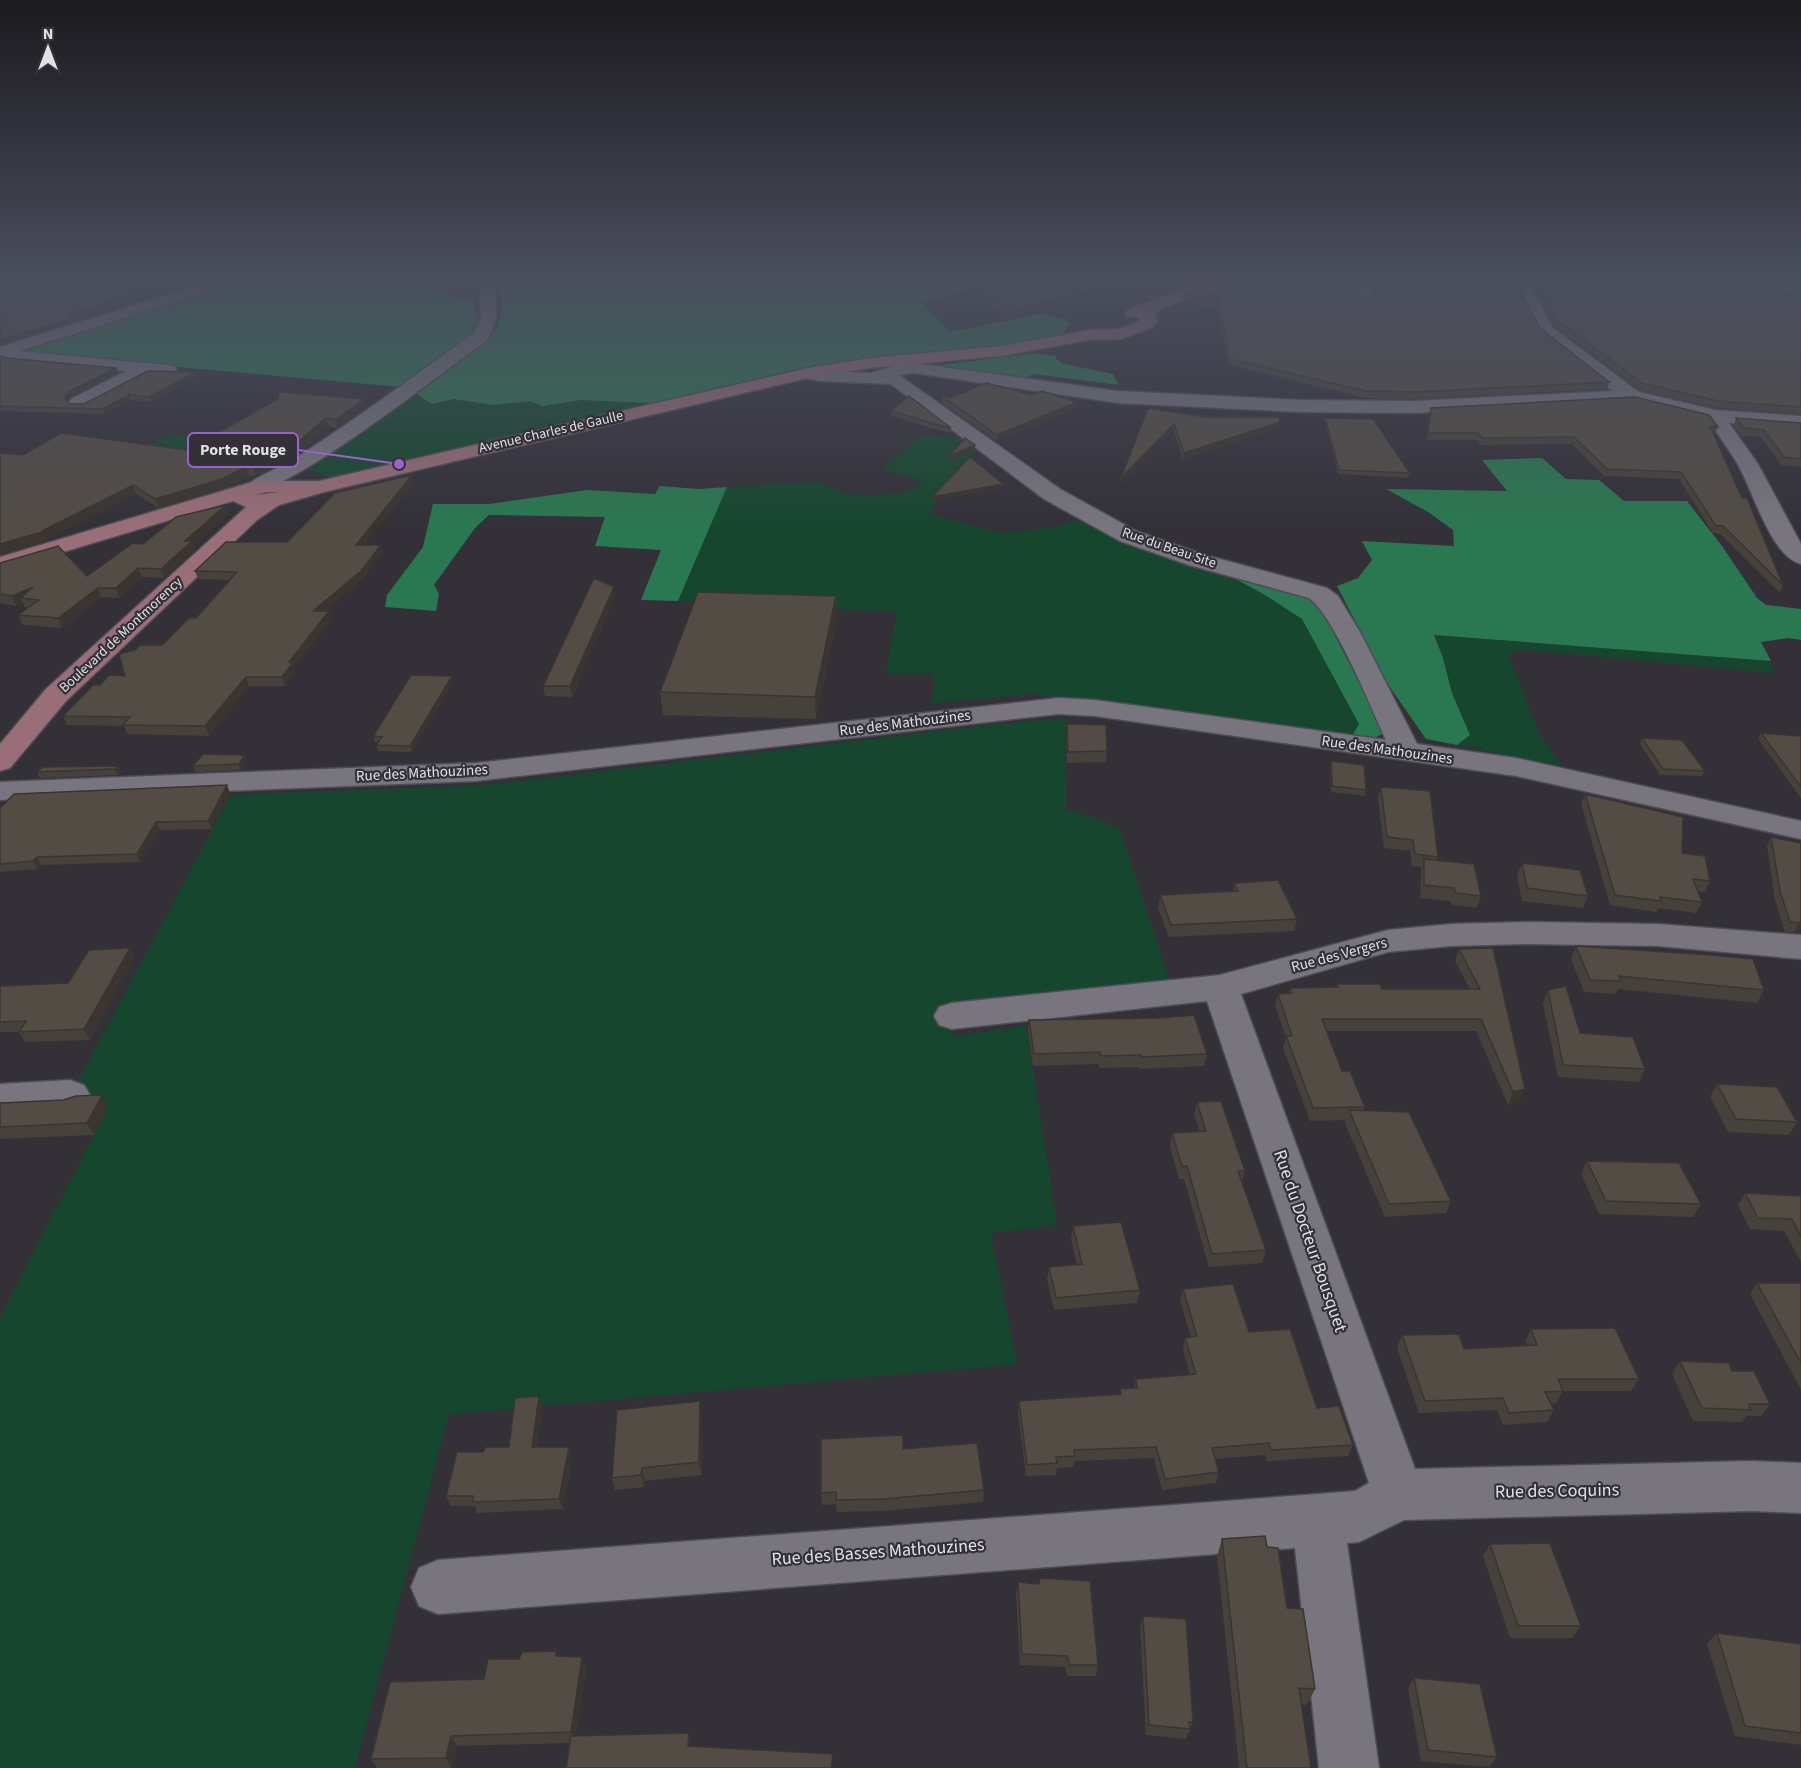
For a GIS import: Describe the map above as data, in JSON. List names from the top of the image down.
{
  "streets": {
    "main road": ["Avenue Charles de Gaulle", "Boulevard de Montmorency"],
    "street": [
      "Rue du Beau Site",
      "Rue des Mathouzines",
      "Rue des Vergers",
      "Rue du Docteur Bousquet",
      "Rue des Coquins",
      "Rue des Basses Mathouzines"
    ]
  },
  "crossings": [
    ["Avenue Charles de Gaulle", "Rue du Beau Site"],
    ["Avenue Charles de Gaulle", "Boulevard de Montmorency"],
    ["Rue du Beau Site", "Rue des Mathouzines"],
    ["Rue des Vergers", "Rue du Docteur Bousquet"],
    ["Rue du Docteur Bousquet", "Rue des Coquins"],
    ["Rue des Coquins", "Rue des Basses Mathouzines"]
  ],
  "places": ["Porte Rouge"],
  "north": "top"
}
